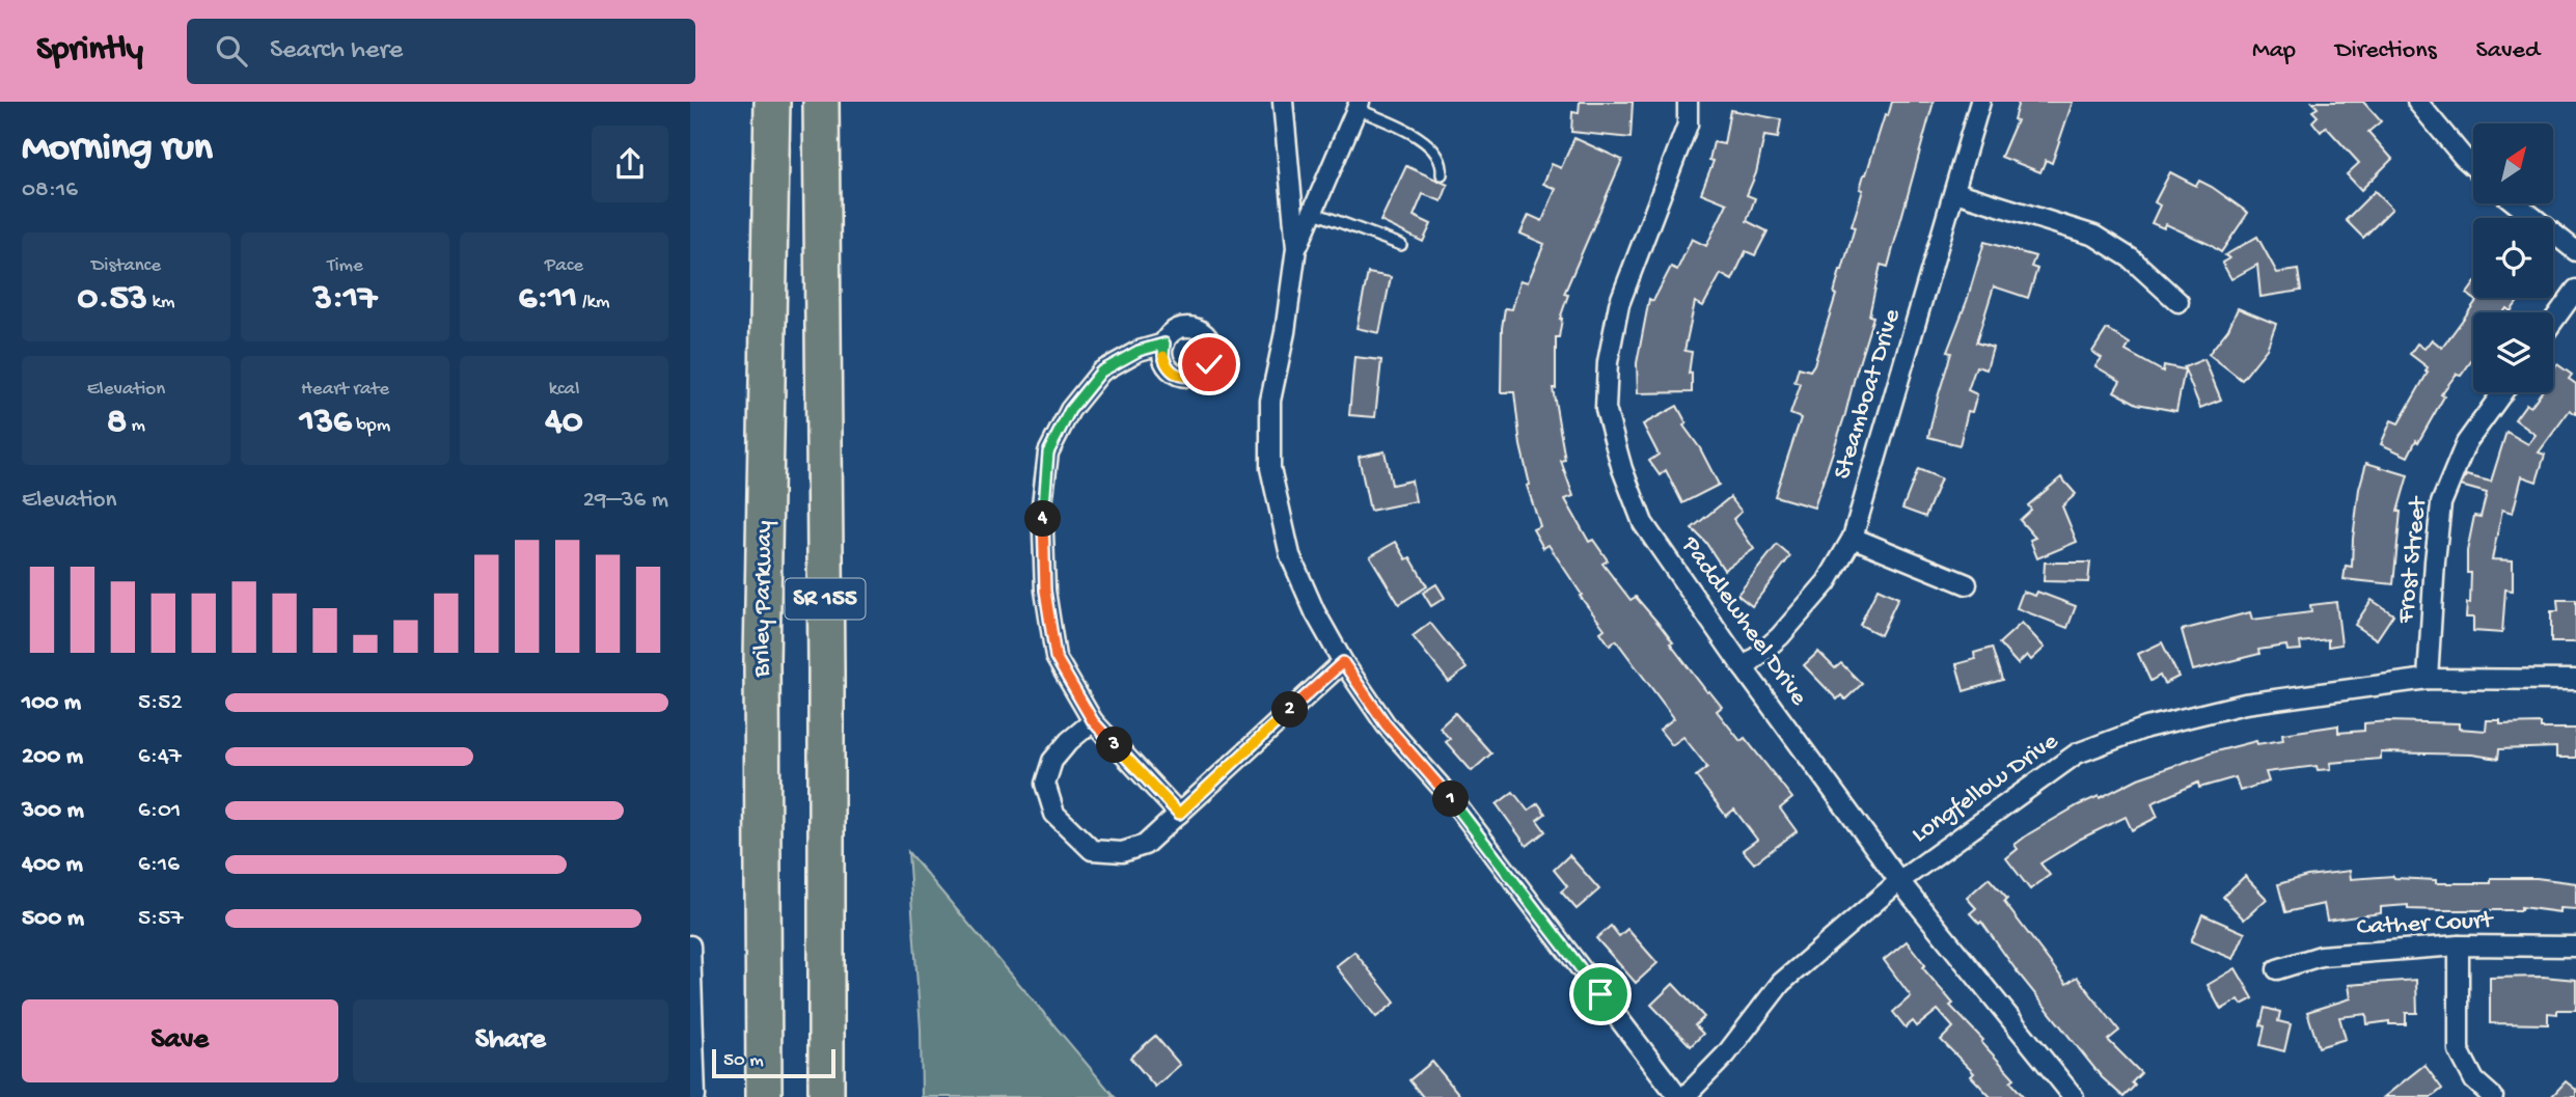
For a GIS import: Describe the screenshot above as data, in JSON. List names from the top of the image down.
{
  "streets": {
    "highway": ["Briley Parkway", "SR 155"],
    "street": [
      "Steamboat Drive",
      "Frost Street",
      "Paddlewheel Drive",
      "Longfellow Drive",
      "Cather Court"
    ]
  },
  "crossings": [
    ["Steamboat Drive", "Paddlewheel Drive"],
    ["Frost Street", "Longfellow Drive"],
    ["Paddlewheel Drive", "Longfellow Drive"]
  ],
  "scale_bar": "50 m",
  "north": "top right",
  "page": {
    "header": "Sprintly",
    "search": "Search here",
    "nav": ["Map", "Directions", "Saved"],
    "heading": ["Morning run", "08:16"],
    "stats": [
      ["Distance", "0.53 km"],
      ["Time", "3:17"],
      ["Pace", "6:11 /km"],
      ["Elevation", "8 m"],
      ["Heart rate", "136 bpm"],
      ["kcal", "40"]
    ],
    "chart": ["Elevation", "29–36 m"],
    "pins": [
      "4",
      "2",
      "3",
      "1"
    ],
    "list": [
      {
        "name": "100 m",
        "note": "5:52"
      },
      {
        "name": "200 m",
        "note": "6:47"
      },
      {
        "name": "300 m",
        "note": "6:01"
      },
      {
        "name": "400 m",
        "note": "6:16"
      },
      {
        "name": "500 m",
        "note": "5:57"
      }
    ],
    "buttons": ["Save", "Share"],
    "scale": "50 m"
  }
}
